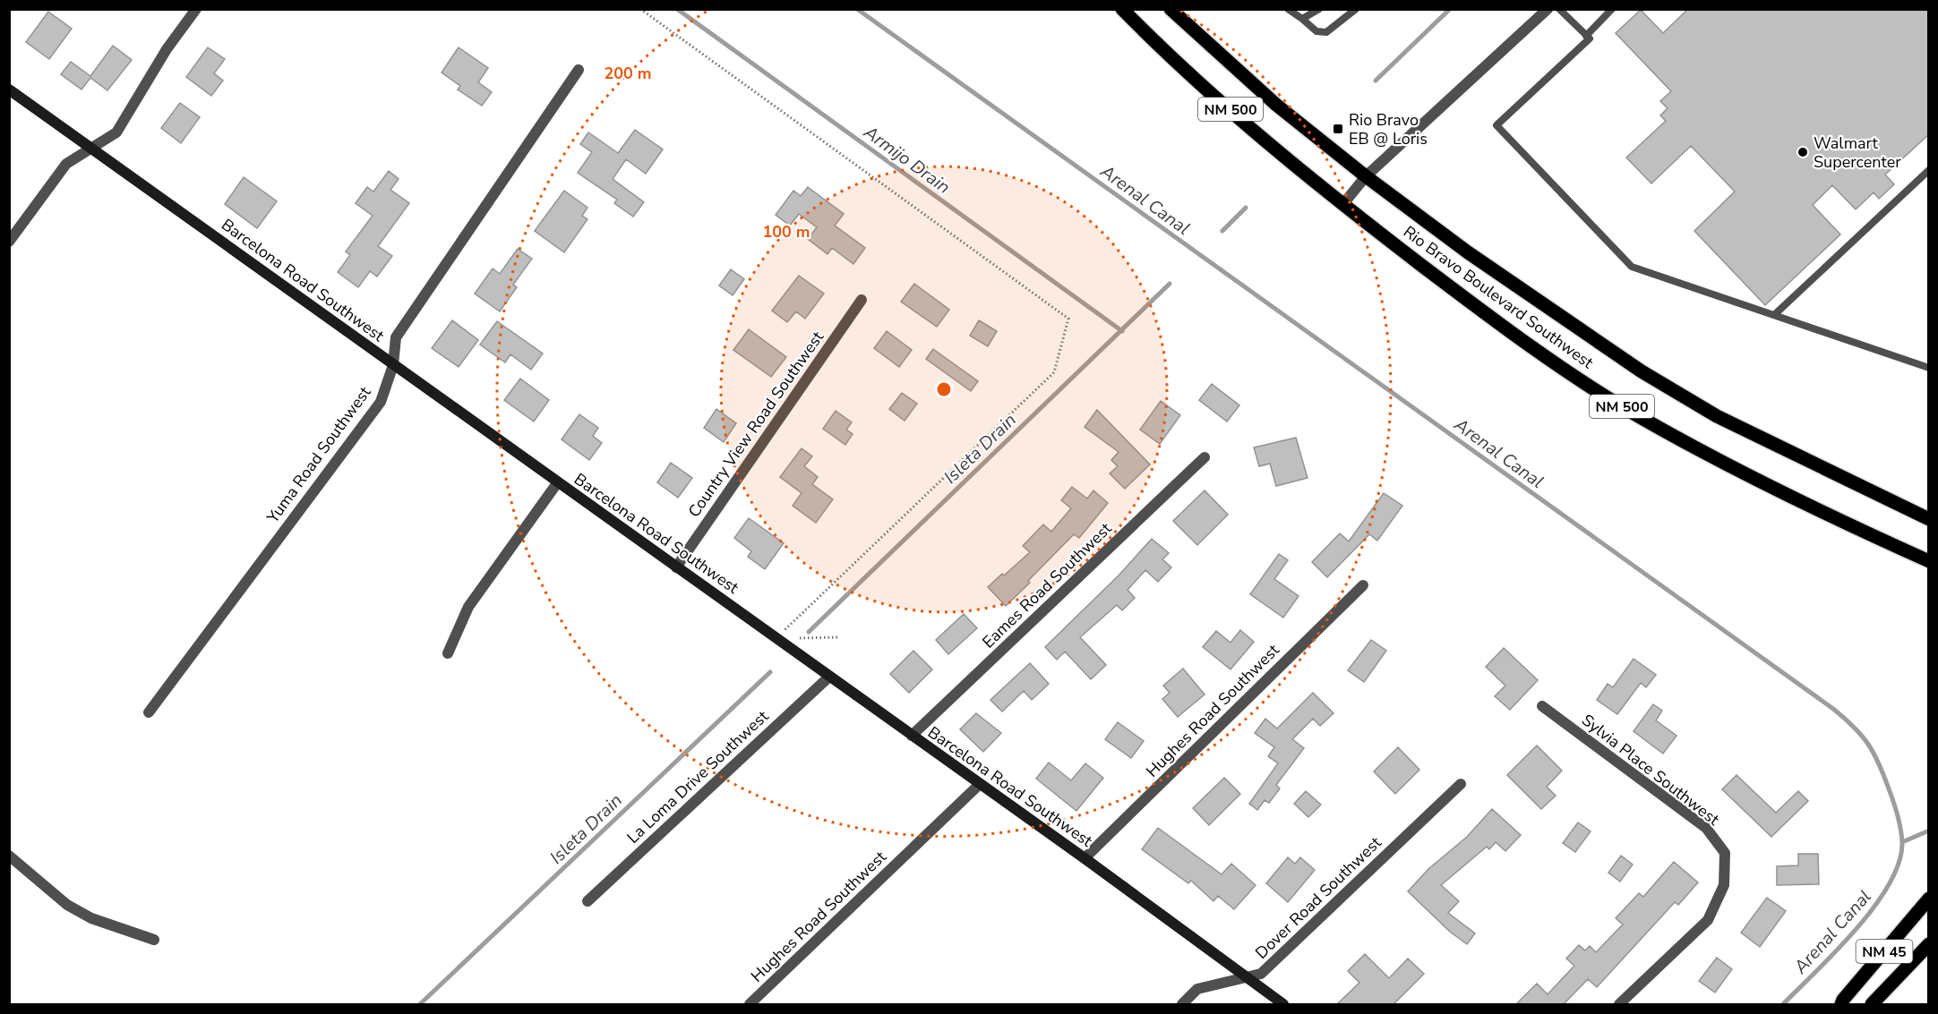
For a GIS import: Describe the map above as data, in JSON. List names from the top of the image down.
{
  "streets": {
    "main road": ["NM 500", "Rio Bravo Boulevard Southwest", "NM 45"],
    "street": [
      "Barcelona Road Southwest",
      "Country View Road Southwest",
      "Yuma Road Southwest",
      "Eames Road Southwest",
      "Hughes Road Southwest",
      "Sylvia Place Southwest",
      "La Loma Drive Southwest",
      "Dover Road Southwest"
    ]
  },
  "crossings": [
    ["Barcelona Road Southwest", "Country View Road Southwest"],
    ["Barcelona Road Southwest", "Yuma Road Southwest"],
    ["Barcelona Road Southwest", "Eames Road Southwest"],
    ["Barcelona Road Southwest", "Hughes Road Southwest"],
    ["Barcelona Road Southwest", "La Loma Drive Southwest"],
    ["Barcelona Road Southwest", "Dover Road Southwest"]
  ],
  "water": ["Armijo Drain", "Arenal Canal", "Isleta Drain"],
  "places": {
    "transit": ["Rio Bravo EB @ Loris"],
    "other": ["Walmart Supercenter"]
  },
  "rings": ["200 m", "100 m"]
}
